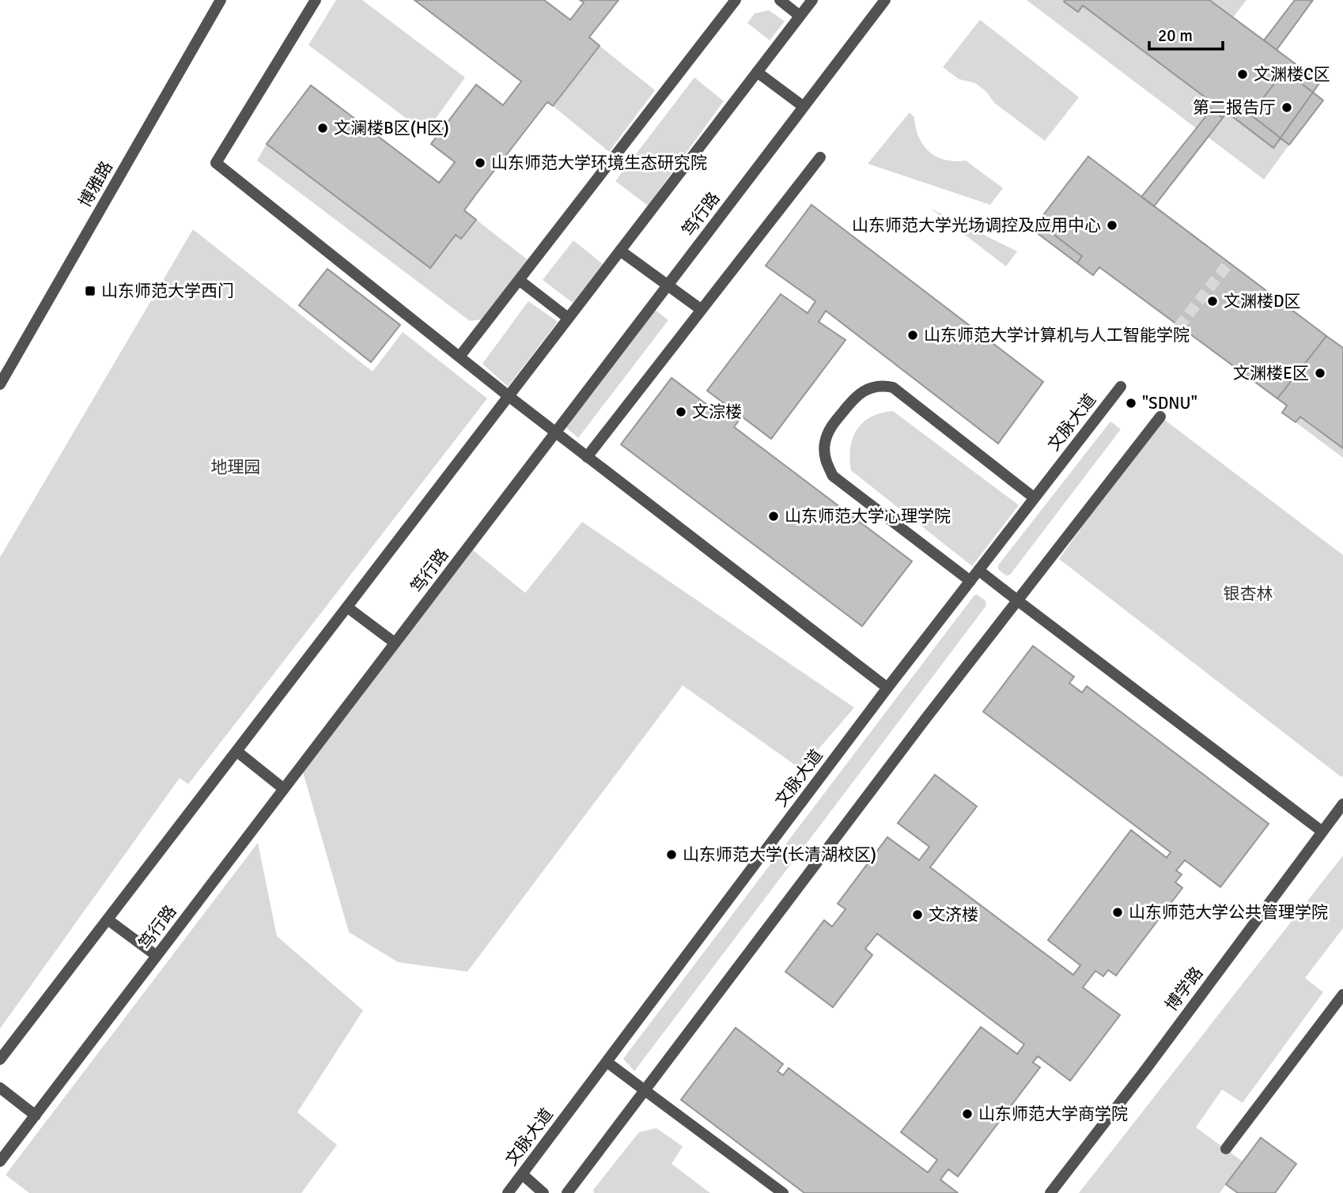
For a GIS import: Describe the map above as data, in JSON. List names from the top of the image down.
{
  "streets": {
    "street": [
      "博雅路",
      "笃行路",
      "文脉大道",
      "博学路"
    ]
  },
  "parks": ["地理园", "银杏林"],
  "places": {
    "other": [
      "文渊楼C区",
      "第二报告厅",
      "文澜楼B区(H区)",
      "山东师范大学环境生态研究院",
      "山东师范大学光场调控及应用中心",
      "文渊楼D区",
      "山东师范大学计算机与人工智能学院",
      "文渊楼E区",
      "\"SDNU\"",
      "文淙楼",
      "山东师范大学心理学院",
      "山东师范大学(长清湖校区)",
      "山东师范大学公共管理学院",
      "文济楼",
      "山东师范大学商学院"
    ],
    "transit": ["山东师范大学西门"]
  },
  "scale_bar": "20 m"
}
